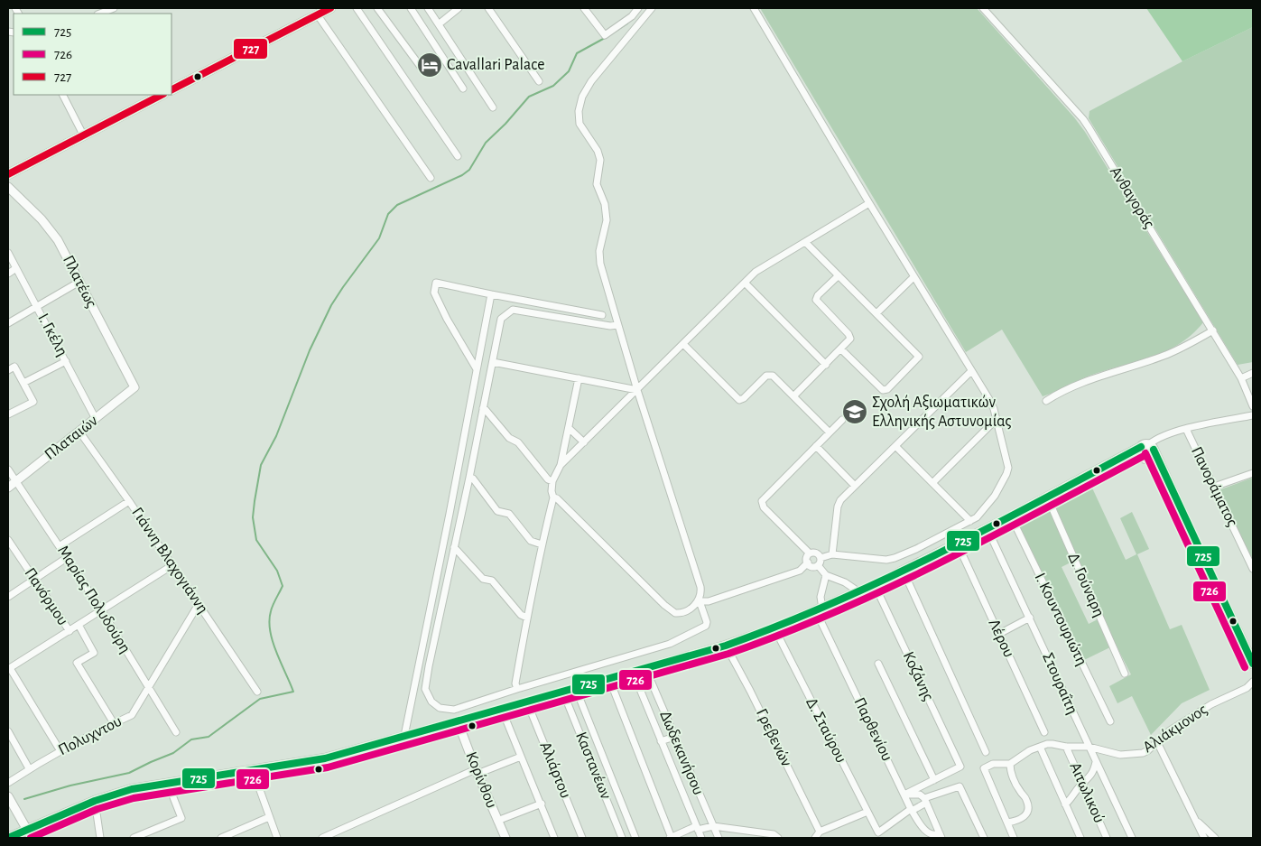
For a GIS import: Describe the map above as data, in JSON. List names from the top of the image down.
{
  "streets": {
    "street": [
      "Ανθαγοράς",
      "Πλατέως",
      "Ι. Γκέλη",
      "Πλαταιών",
      "Πανοράματος",
      "Γιάννη Βλαχογιάννη",
      "Δ. Γούναρη",
      "Πανόρμου",
      "Μαρίας Πολυδούρη",
      "Ι. Κουντουριώτη",
      "Λέρου",
      "Κοζάνης",
      "Στουραΐτη",
      "Αλιάκμονος",
      "Παρθενίου",
      "Δ. Σταύρου",
      "Πολυχντου",
      "Γρεβενών",
      "Δωδεκανήσου",
      "Καστανέων",
      "Αλιάρτου",
      "Κορίνθου",
      "Αιτωλικού"
    ]
  },
  "crossings": [
    ["Πλατέως", "Πλαταιών"],
    ["Ι. Γκέλη", "Πλαταιών"],
    ["Πλαταιών", "Γιάννη Βλαχογιάννη"],
    ["Πλαταιών", "Μαρίας Πολυδούρη"],
    ["Γιάννη Βλαχογιάννη", "Πολυχντου"],
    ["Μαρίας Πολυδούρη", "Πολυχντου"],
    ["Στουραΐτη", "Αλιάκμονος"],
    ["Αλιάκμονος", "Αιτωλικού"],
    ["Παρθενίου", "Δ. Σταύρου"]
  ],
  "places": {
    "hotel": ["Cavallari Palace"],
    "school or university": ["Σχολή Αξιωματικών Ελληνικής Αστυνομίας"]
  },
  "lines": ["transit line 727", "transit line 725", "transit line 726"],
  "legend": ["725", "726", "727"]
}
